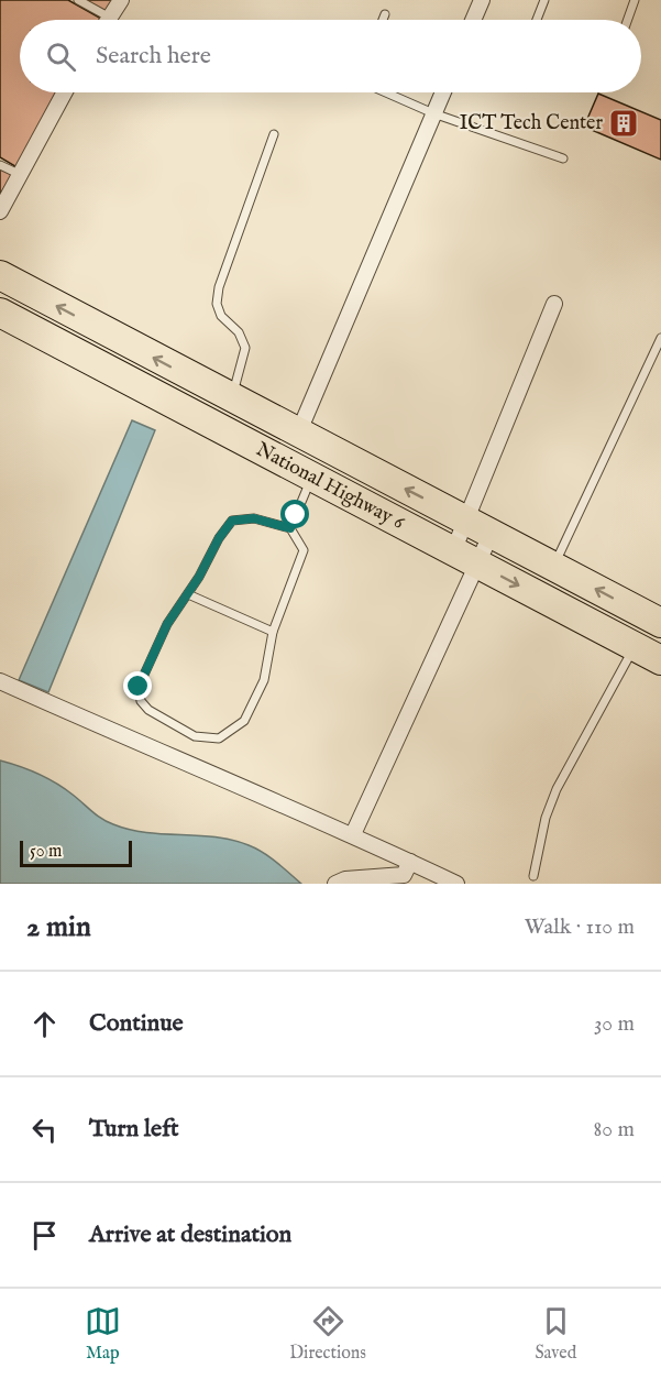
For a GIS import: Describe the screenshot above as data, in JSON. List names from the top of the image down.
{
  "streets": {
    "highway": ["National Highway 6"]
  },
  "places": {
    "building": ["ICT Tech Center"]
  },
  "scale_bar": "50 m",
  "page": {
    "search": "Search here",
    "scale": "50 m",
    "heading": ["2 min", "Walk · 110 m"],
    "list": [
      ["Continue", "30 m"],
      ["Turn left", "80 m"],
      "Arrive at destination"
    ],
    "nav": ["Map", "Directions", "Saved"]
  }
}
